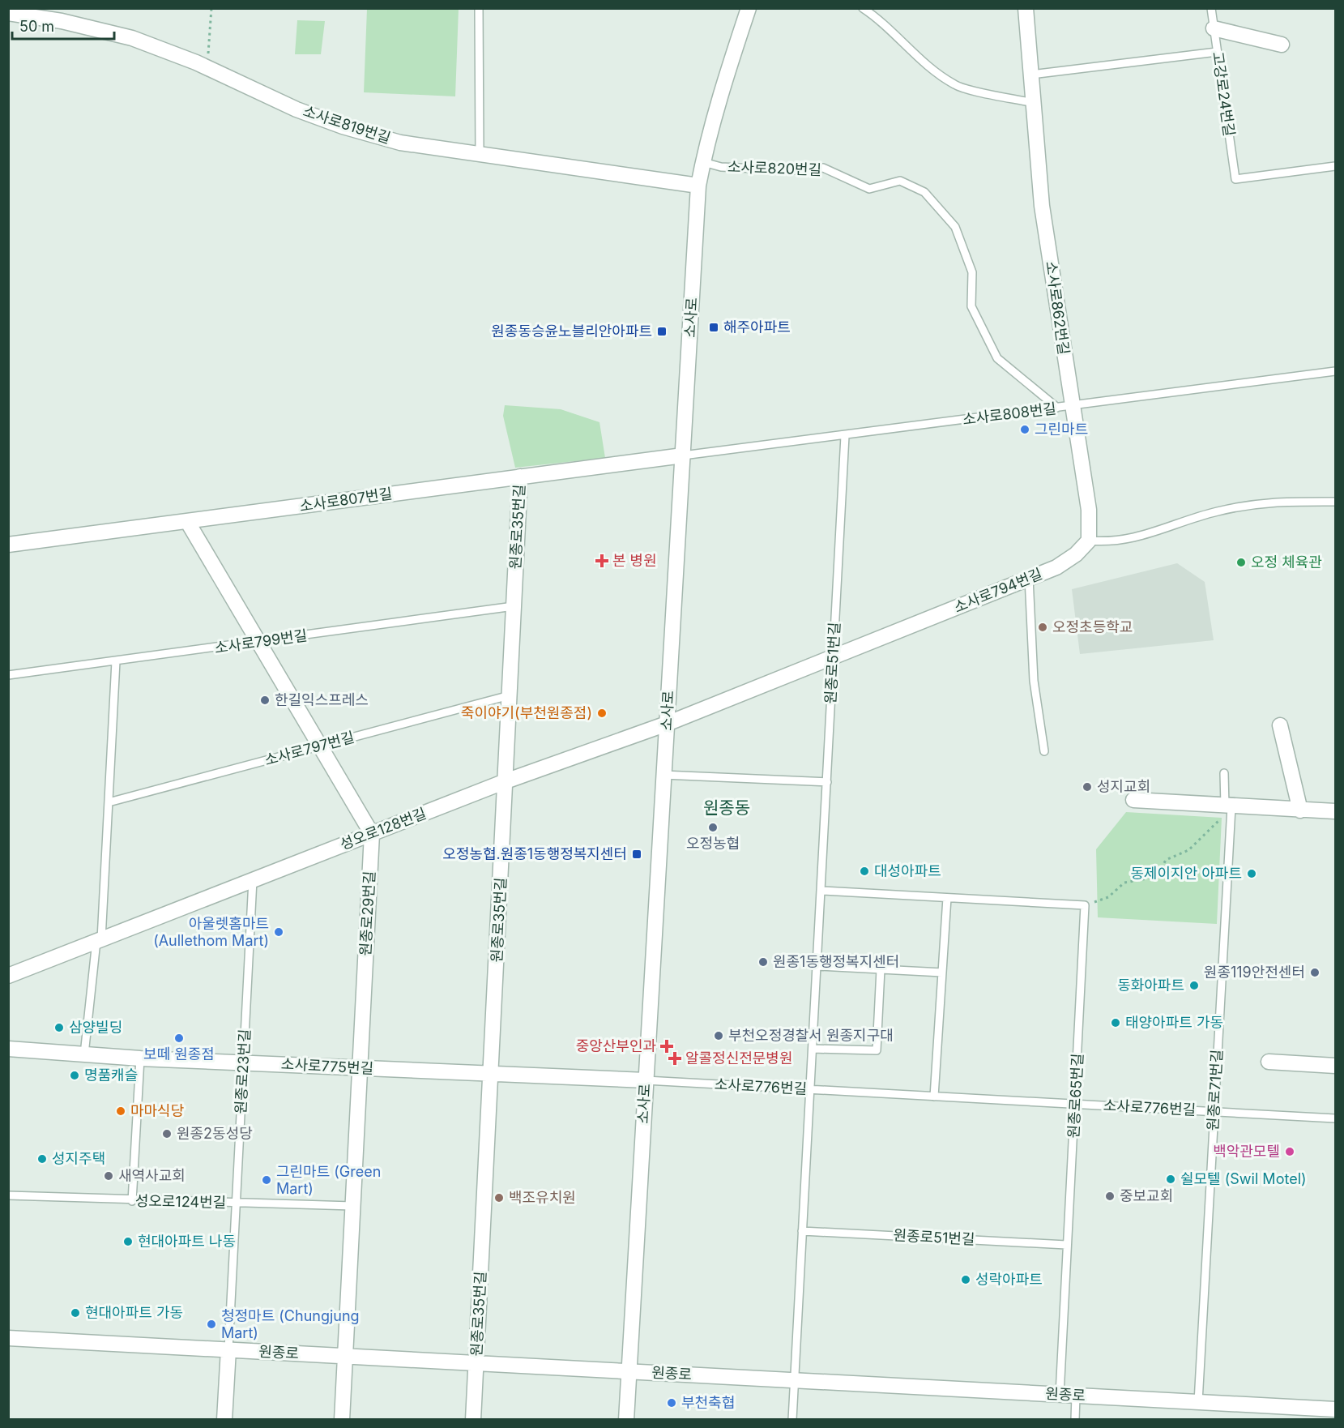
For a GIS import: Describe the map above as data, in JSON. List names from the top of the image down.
{
  "streets": {
    "street": [
      "소사로819번길",
      "소사로862번길",
      "소사로",
      "소사로807번길",
      "원종로35번길",
      "소사로794번길",
      "성오로128번길",
      "원종로29번길",
      "소사로775번길",
      "원종로"
    ],
    "lane": [
      "고강로24번길",
      "소사로820번길",
      "소사로808번길",
      "소사로799번길",
      "원종로51번길",
      "소사로797번길",
      "원종로23번길",
      "소사로776번길",
      "원종로71번길",
      "원종로65번길",
      "성오로124번길"
    ]
  },
  "crossings": [
    ["소사로819번길", "소사로"],
    ["소사로820번길", "소사로862번길"],
    ["소사로820번길", "소사로"],
    ["소사로820번길", "소사로808번길"],
    ["소사로862번길", "소사로808번길"],
    ["소사로862번길", "소사로794번길"],
    ["소사로", "소사로808번길"],
    ["소사로", "소사로807번길"],
    ["소사로", "소사로794번길"],
    ["소사로", "성오로128번길"],
    ["소사로", "소사로775번길"],
    ["소사로", "소사로776번길"],
    ["소사로", "원종로"],
    ["소사로808번길", "소사로807번길"],
    ["소사로808번길", "원종로51번길"],
    ["소사로807번길", "원종로35번길"],
    ["원종로35번길", "소사로799번길"],
    ["원종로35번길", "소사로797번길"],
    ["원종로35번길", "성오로128번길"],
    ["원종로35번길", "소사로775번길"],
    ["원종로35번길", "원종로"],
    ["소사로794번길", "원종로51번길"],
    ["소사로794번길", "성오로128번길"],
    ["원종로51번길", "소사로776번길"],
    ["원종로51번길", "원종로65번길"],
    ["원종로51번길", "원종로"],
    ["성오로128번길", "원종로29번길"],
    ["성오로128번길", "원종로23번길"],
    ["원종로29번길", "소사로775번길"],
    ["원종로29번길", "성오로124번길"],
    ["원종로29번길", "원종로"],
    ["소사로775번길", "원종로23번길"],
    ["소사로775번길", "소사로776번길"],
    ["원종로23번길", "성오로124번길"],
    ["원종로23번길", "원종로"],
    ["소사로776번길", "원종로71번길"],
    ["소사로776번길", "원종로65번길"],
    ["원종로71번길", "원종로"],
    ["원종로65번길", "원종로"]
  ],
  "districts": ["원종동"],
  "places": {
    "transit": ["해주아파트", "원종동승윤노블리안아파트", "오정농협.원종1동행정복지센터"],
    "other": [
      "그린마트",
      "오정 체육관",
      "오정초등학교",
      "한길익스프레스",
      "죽이야기(부천원종점)",
      "성지교회",
      "오정농협",
      "대성아파트",
      "동제이지안 아파트",
      "아울렛홈마트 (Aullethom Mart)",
      "원종1동행정복지센터",
      "원종119안전센터",
      "동화아파트",
      "태양아파트 가동",
      "삼양빌딩",
      "부천오정경찰서 원종지구대",
      "보떼 원종점",
      "명품캐슬",
      "마마식당",
      "원종2동성당",
      "백악관모텔",
      "성지주택",
      "새역사교회",
      "쉴모텔 (Swil Motel)",
      "그린마트 (Green Mart)",
      "중보교회",
      "백조유치원",
      "현대아파트 나동",
      "성락아파트",
      "현대아파트 가동",
      "청정마트 (Chungjung Mart)",
      "부천축협"
    ],
    "health": ["본 병원", "중앙산부인과", "알콜정신전문병원"]
  },
  "scale_bar": "50 m"
}
